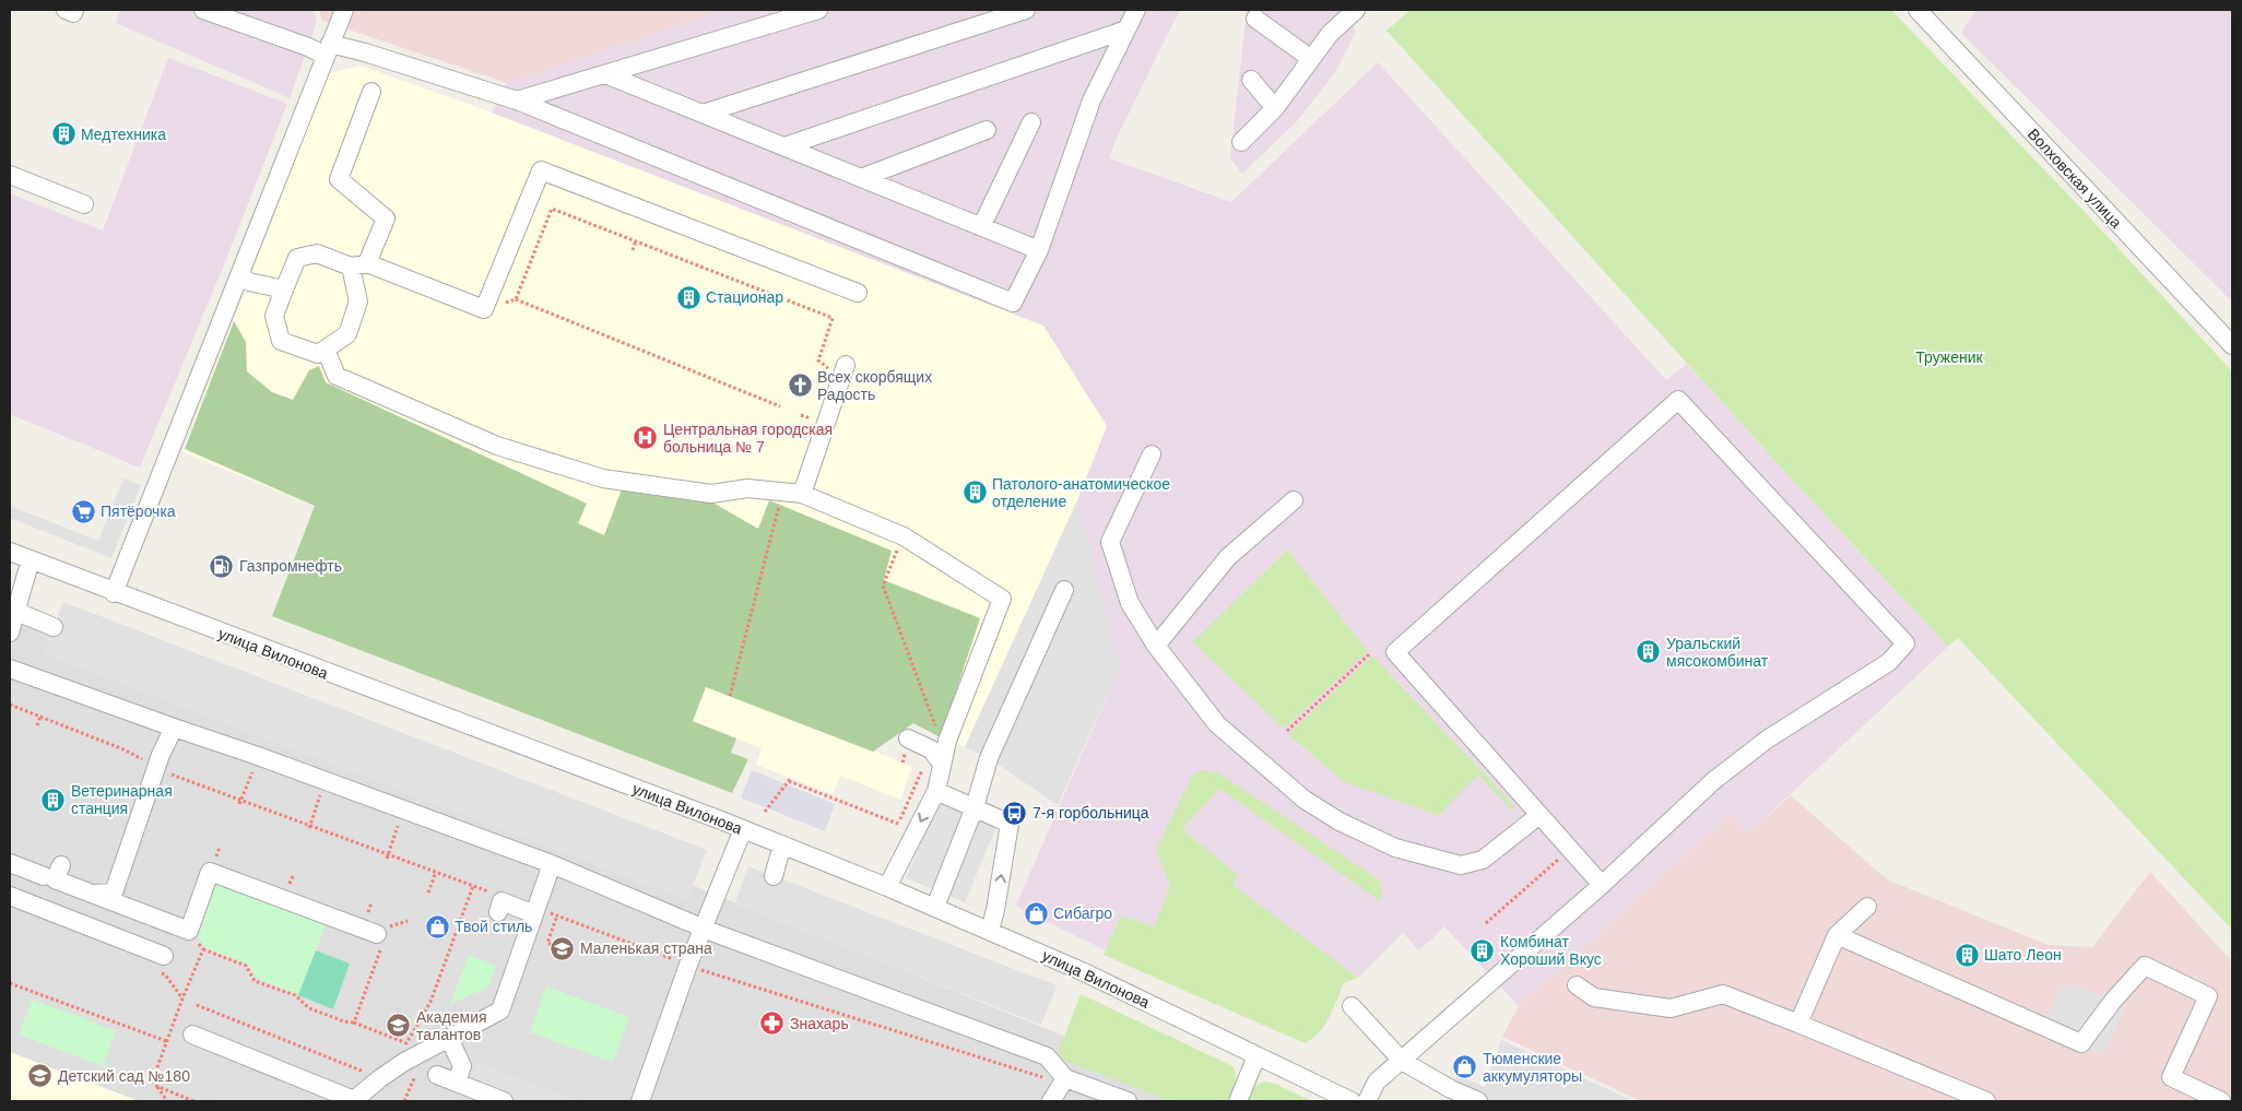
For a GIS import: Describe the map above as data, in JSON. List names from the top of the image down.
{
  "streets": {
    "street": ["Волховская улица", "улица Вилонова"]
  },
  "parks": ["Труженик"],
  "places": {
    "building": [
      "Медтехника",
      "Стационар",
      "Патолого-анатомическое отделение",
      "Уральский мясокомбинат",
      "Ветеринарная станция",
      "Комбинат Хороший Вкус",
      "Шато Леон"
    ],
    "church": ["Всех скорбящих Радость"],
    "hospital": ["Центральная городская больница № 7"],
    "supermarket": ["Пятёрочка"],
    "fuel station": ["Газпромнефть"],
    "bus stop": ["7-я горбольница"],
    "shop": ["Сибагро", "Твой стиль", "Тюменские аккумуляторы"],
    "school or university": ["Маленькая страна", "Академия талантов", "Детский сад №180"],
    "pharmacy": ["Знахарь"]
  }
}
